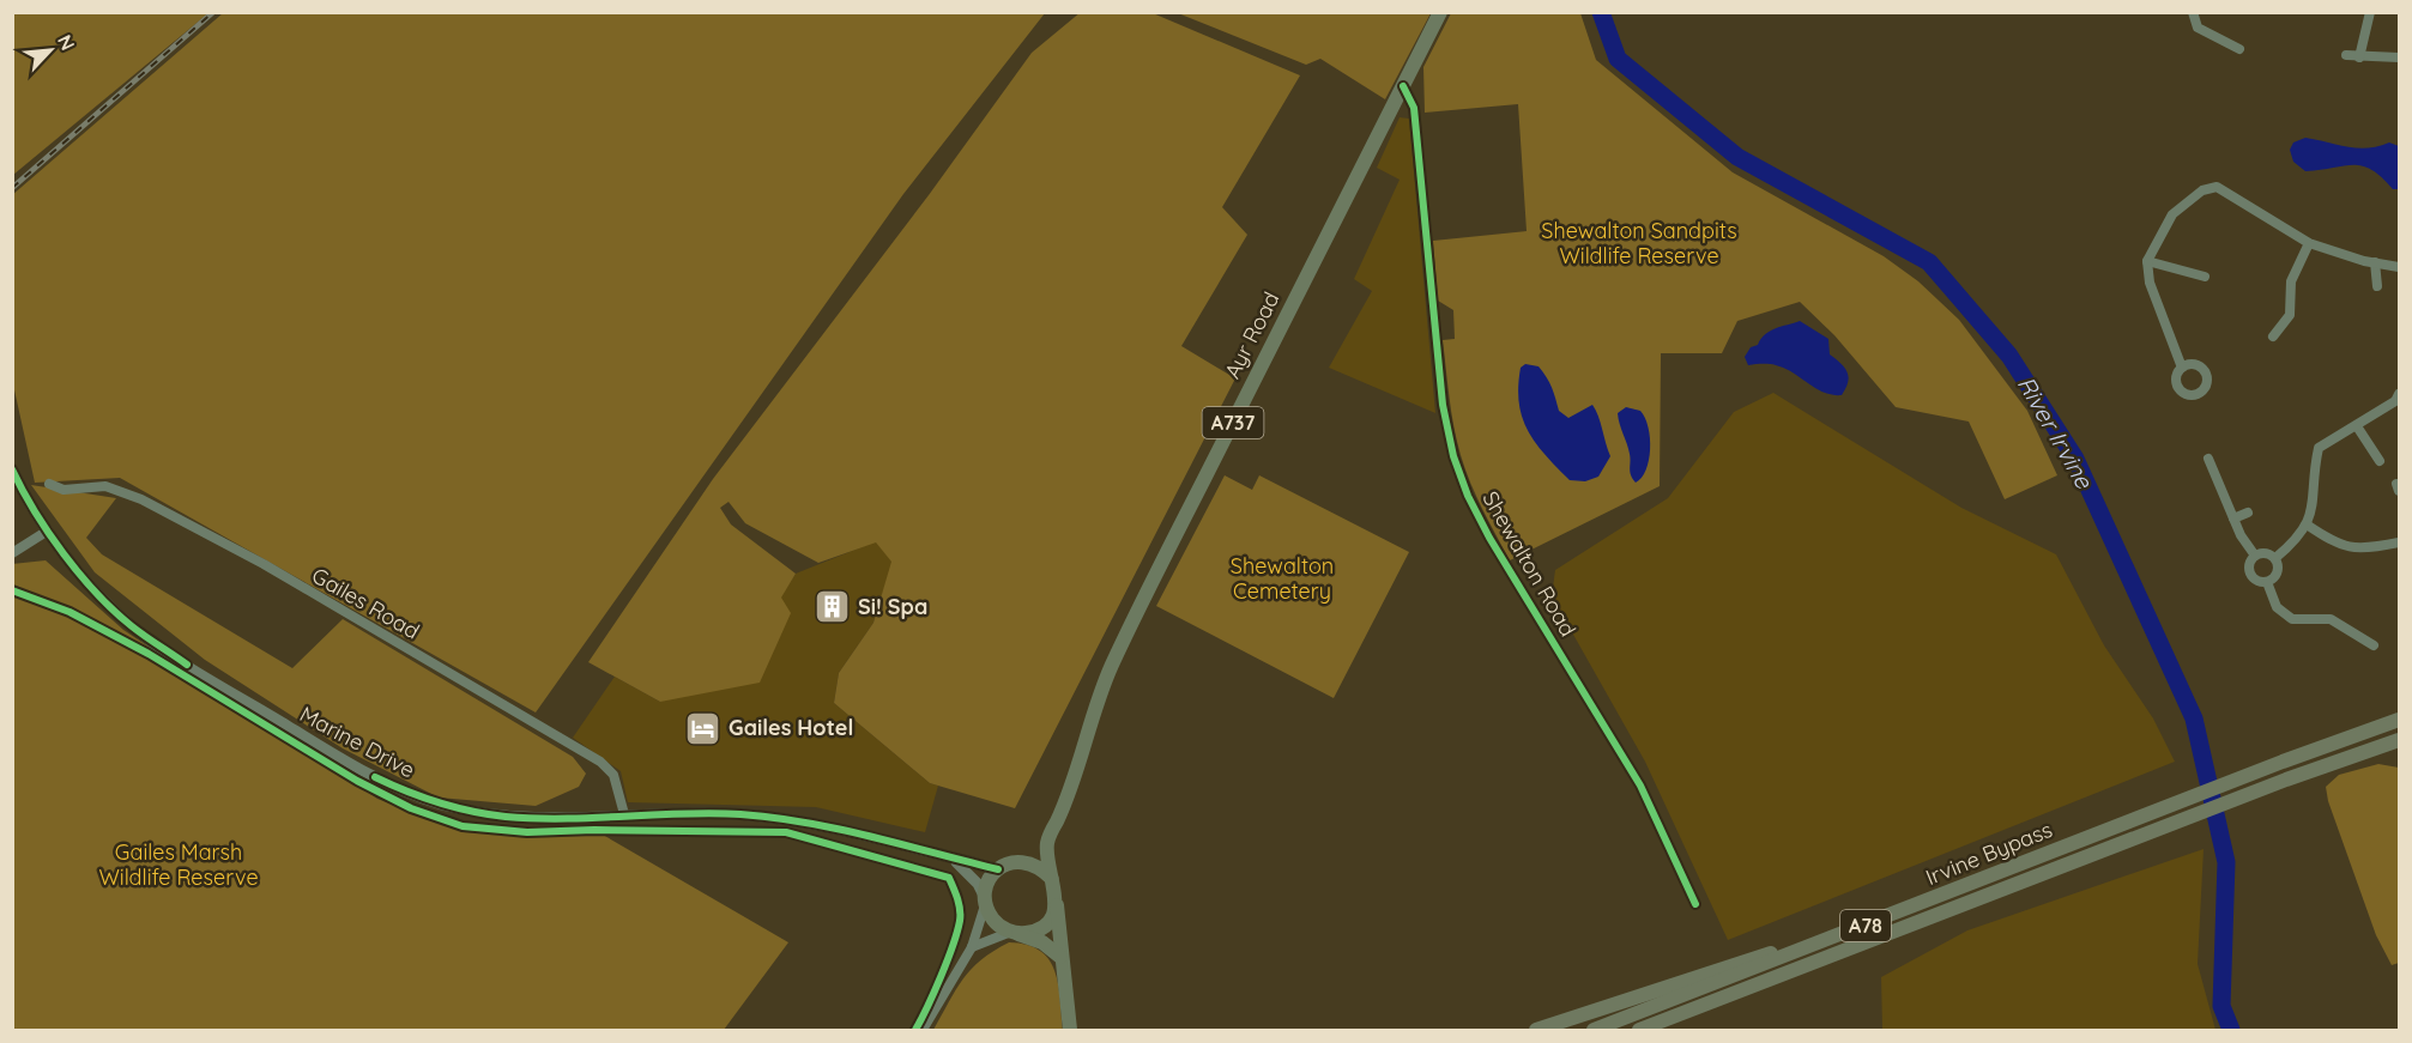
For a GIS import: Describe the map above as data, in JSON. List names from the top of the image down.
{
  "streets": {
    "highway": ["Irvine Bypass", "A78"],
    "main road": ["Ayr Road", "A737"],
    "street": ["Shewalton Road", "Gailes Road", "Marine Drive"]
  },
  "crossings": [
    ["Ayr Road", "Shewalton Road"],
    ["Gailes Road", "Marine Drive"]
  ],
  "water": ["River Irvine"],
  "parks": ["Shewalton Sandpits Wildlife Reserve", "Shewalton Cemetery", "Gailes Marsh Wildlife Reserve"],
  "places": {
    "building": ["Si! Spa"],
    "hotel": ["Gailes Hotel"]
  },
  "north": "top right"
}
